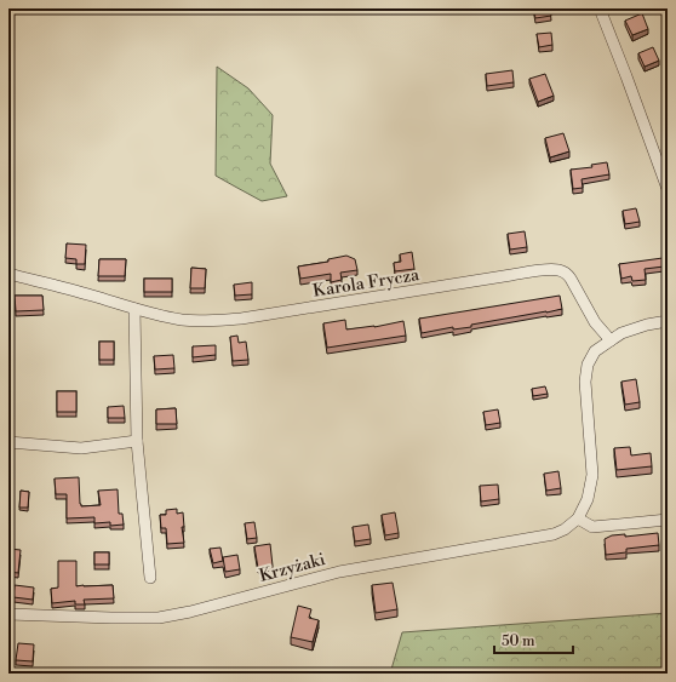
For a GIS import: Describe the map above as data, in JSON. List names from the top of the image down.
{
  "streets": {
    "street": ["Karola Frycza", "Krzyżaki"]
  },
  "scale_bar": "50 m"
}
